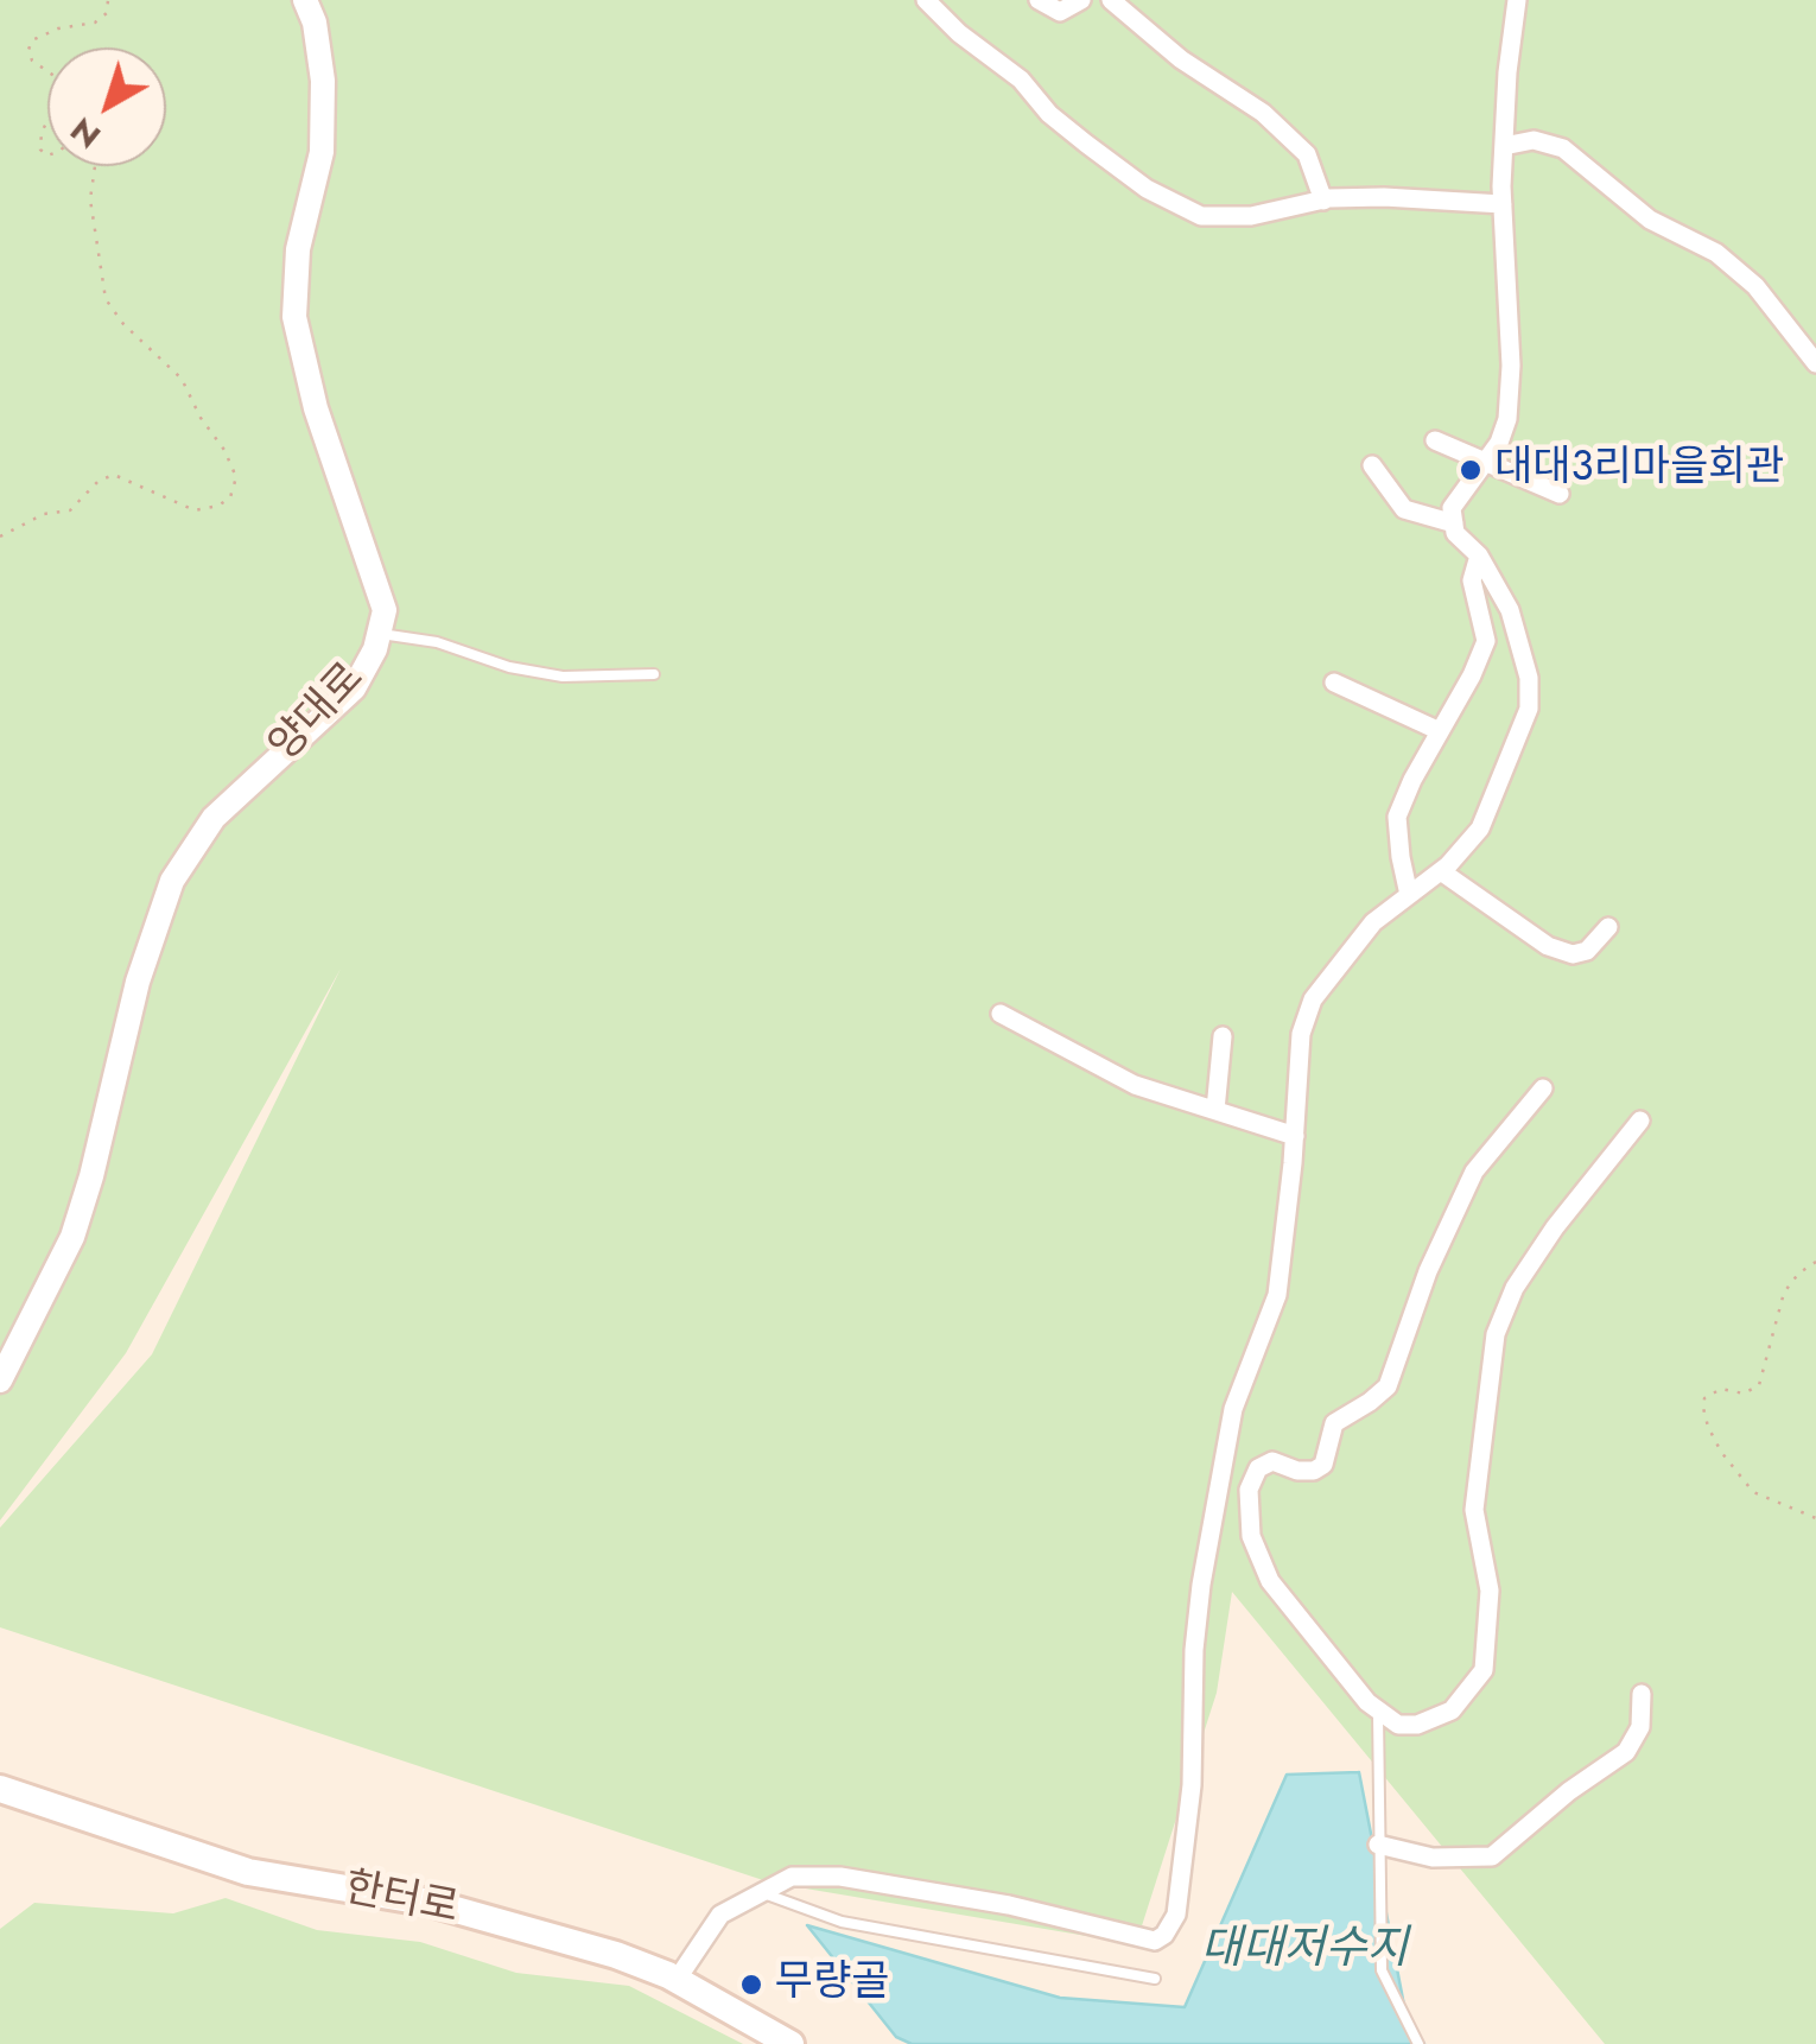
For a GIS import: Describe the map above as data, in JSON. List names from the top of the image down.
{
  "streets": {
    "main road": ["한터로"],
    "street": ["양대로"]
  },
  "water": ["대대저수지"],
  "places": ["대대3리마을회관", "무량골"],
  "north": "bottom left"
}
